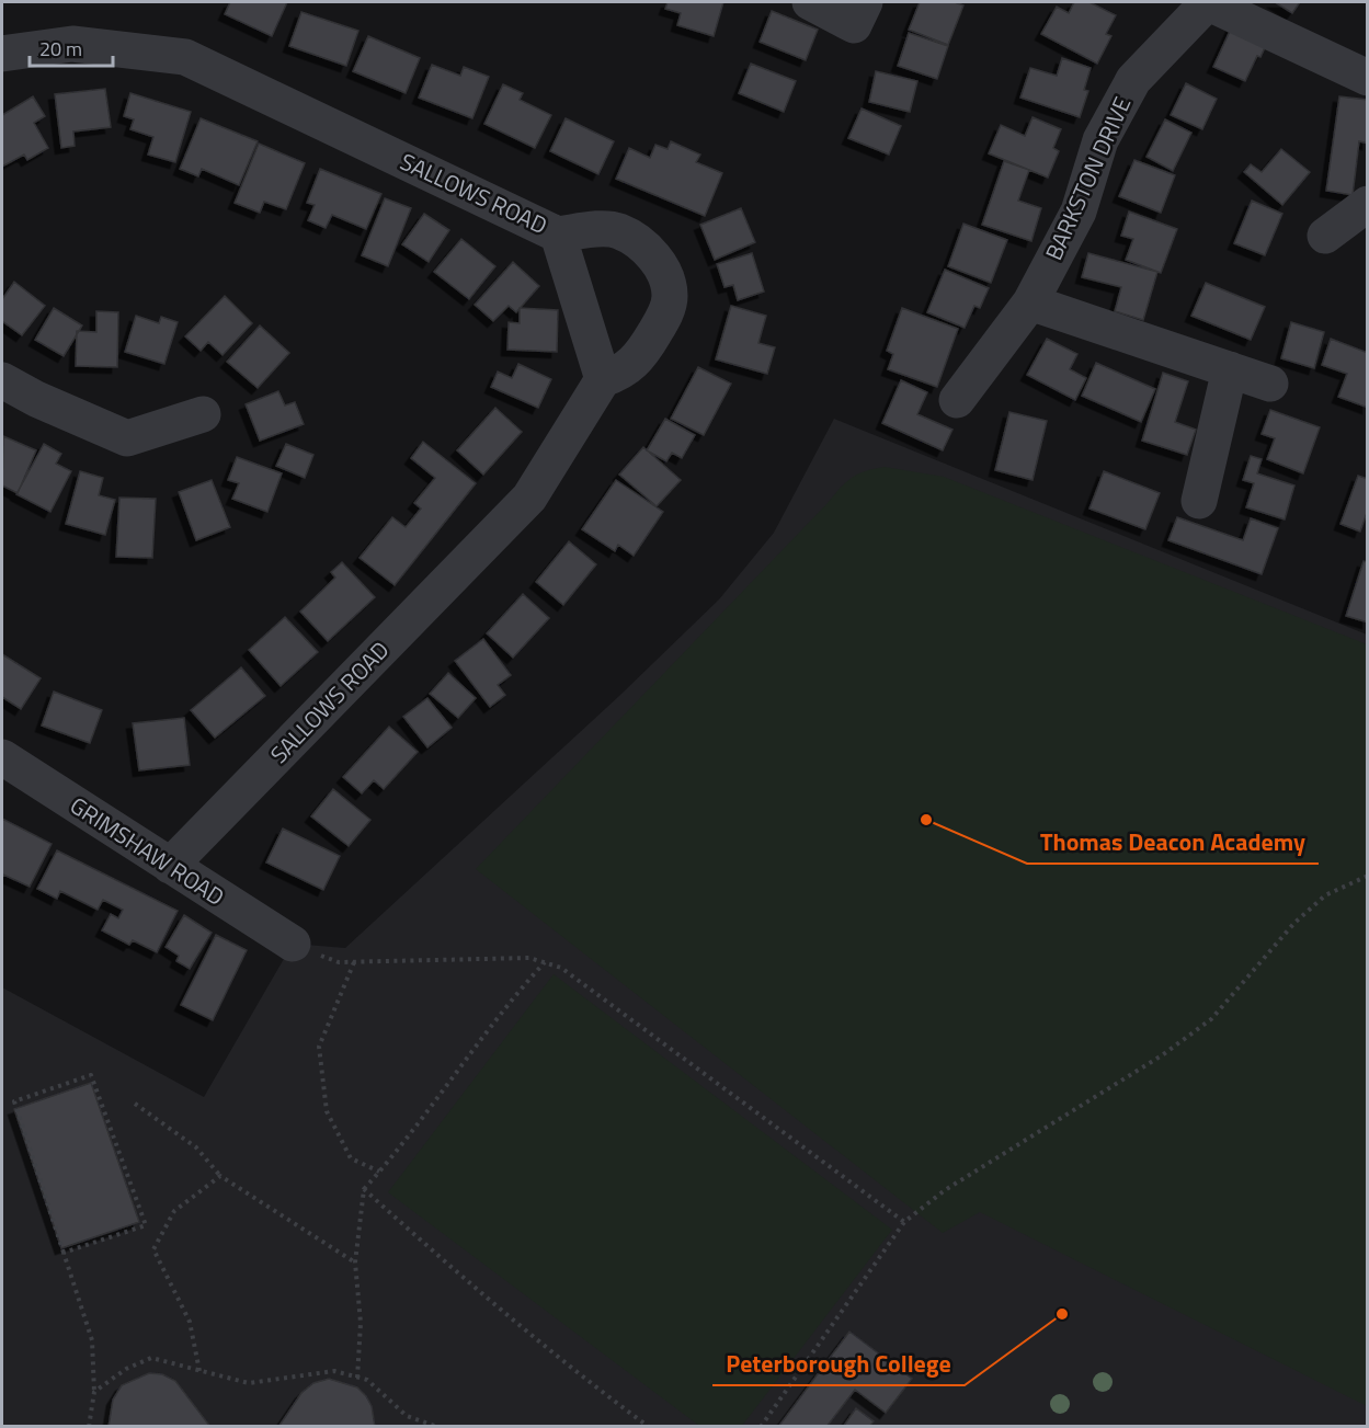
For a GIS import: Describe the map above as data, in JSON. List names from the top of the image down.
{
  "streets": {
    "street": ["BARKSTON DRIVE", "SALLOWS ROAD", "GRIMSHAW ROAD"]
  },
  "crossings": [
    ["SALLOWS ROAD", "GRIMSHAW ROAD"]
  ],
  "places": ["Thomas Deacon Academy", "Peterborough College"],
  "scale_bar": "20 m"
}
